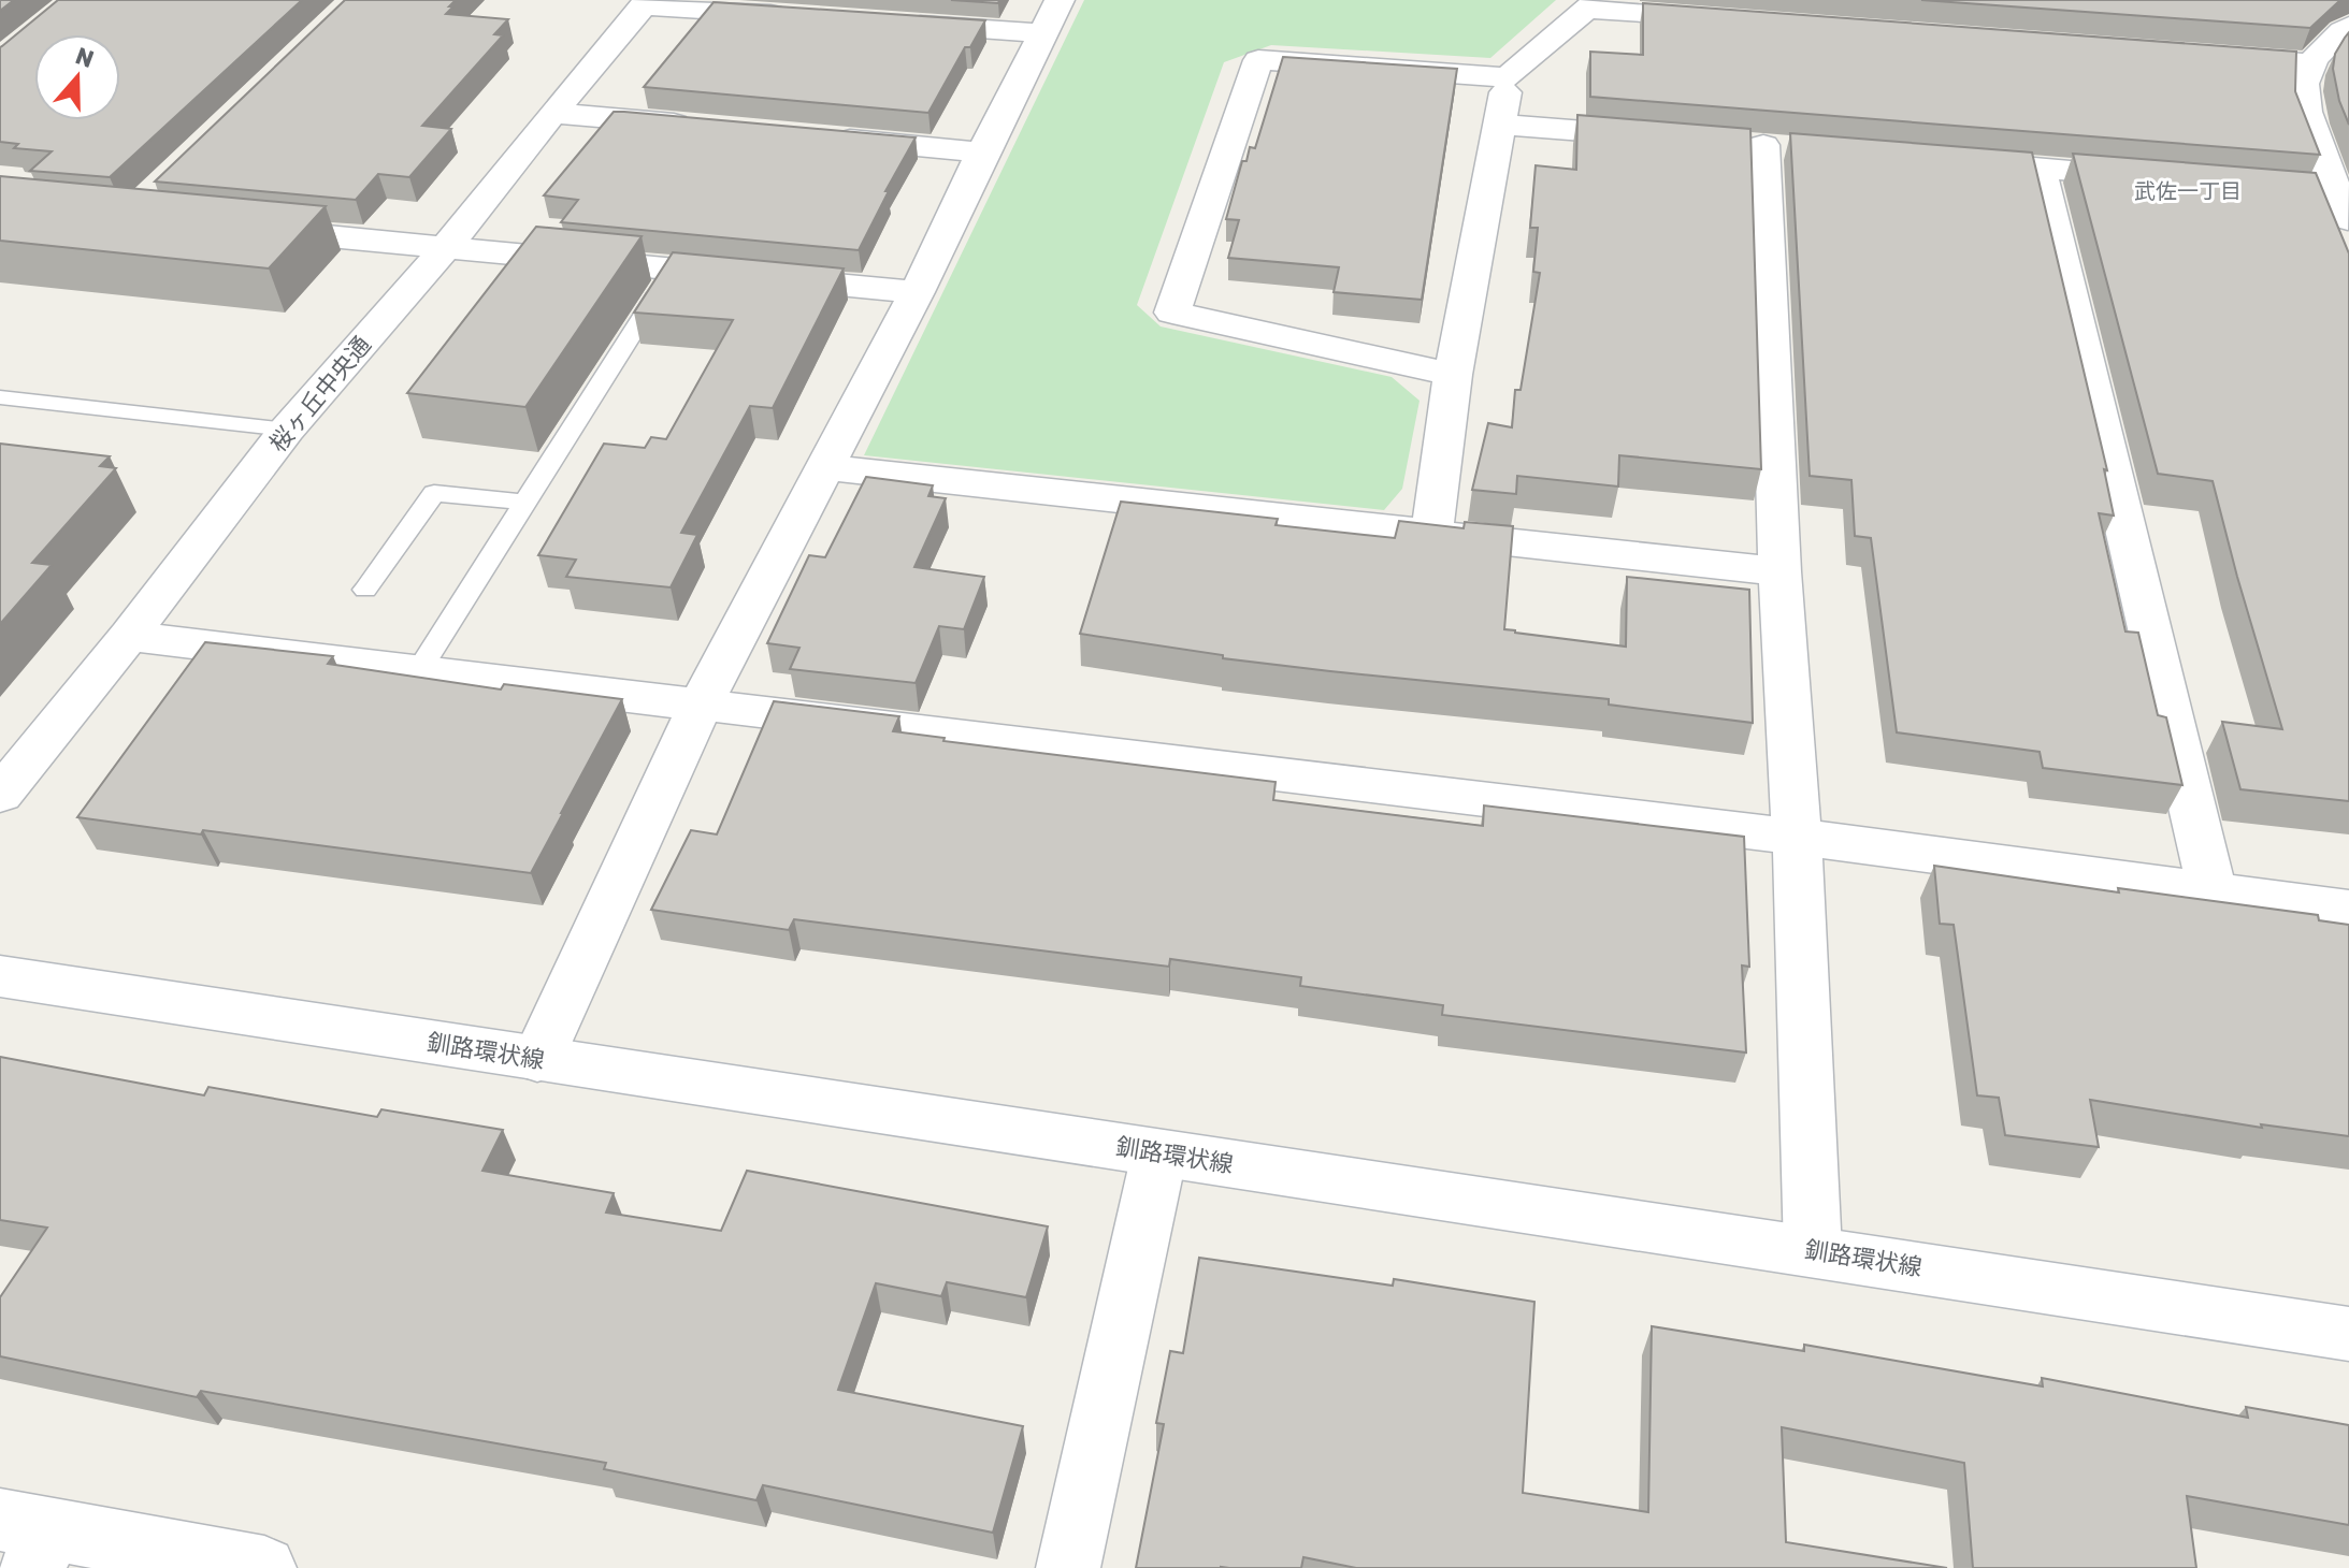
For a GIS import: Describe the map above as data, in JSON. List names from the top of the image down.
{
  "streets": {
    "street": ["桜ヶ丘中央通", "釧路環状線"]
  },
  "districts": ["武佐一丁目"],
  "north": "top"
}
